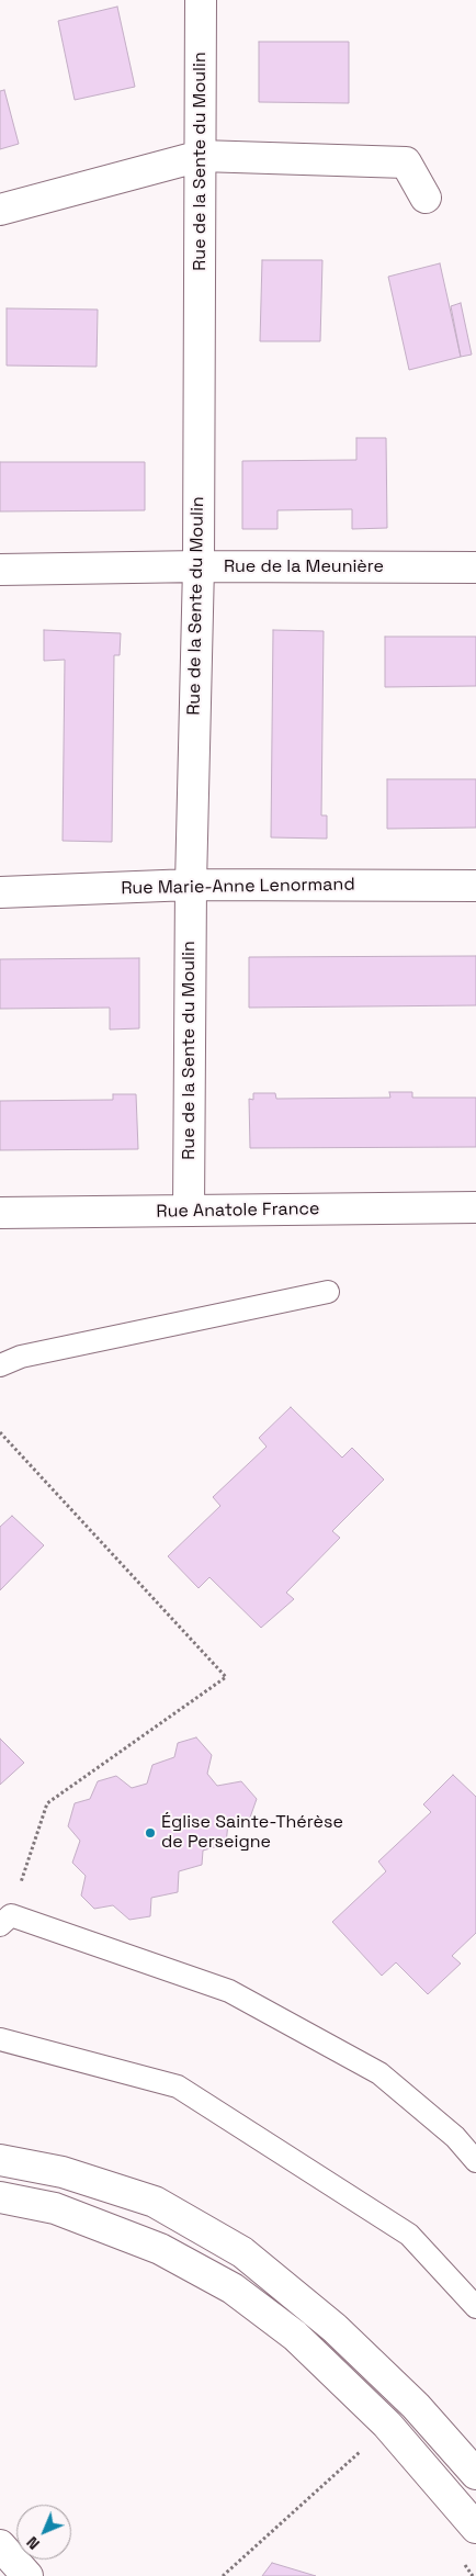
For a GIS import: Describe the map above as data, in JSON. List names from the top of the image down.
{
  "streets": {
    "street": [
      "Rue de la Sente du Moulin",
      "Rue de la Meunière",
      "Rue Marie-Anne Lenormand",
      "Rue Anatole France"
    ]
  },
  "crossings": [
    ["Rue de la Sente du Moulin", "Rue de la Meunière"],
    ["Rue de la Sente du Moulin", "Rue Marie-Anne Lenormand"],
    ["Rue de la Sente du Moulin", "Rue Anatole France"]
  ],
  "places": ["Église Sainte-Thérèse de Perseigne"],
  "north": "bottom left"
}
